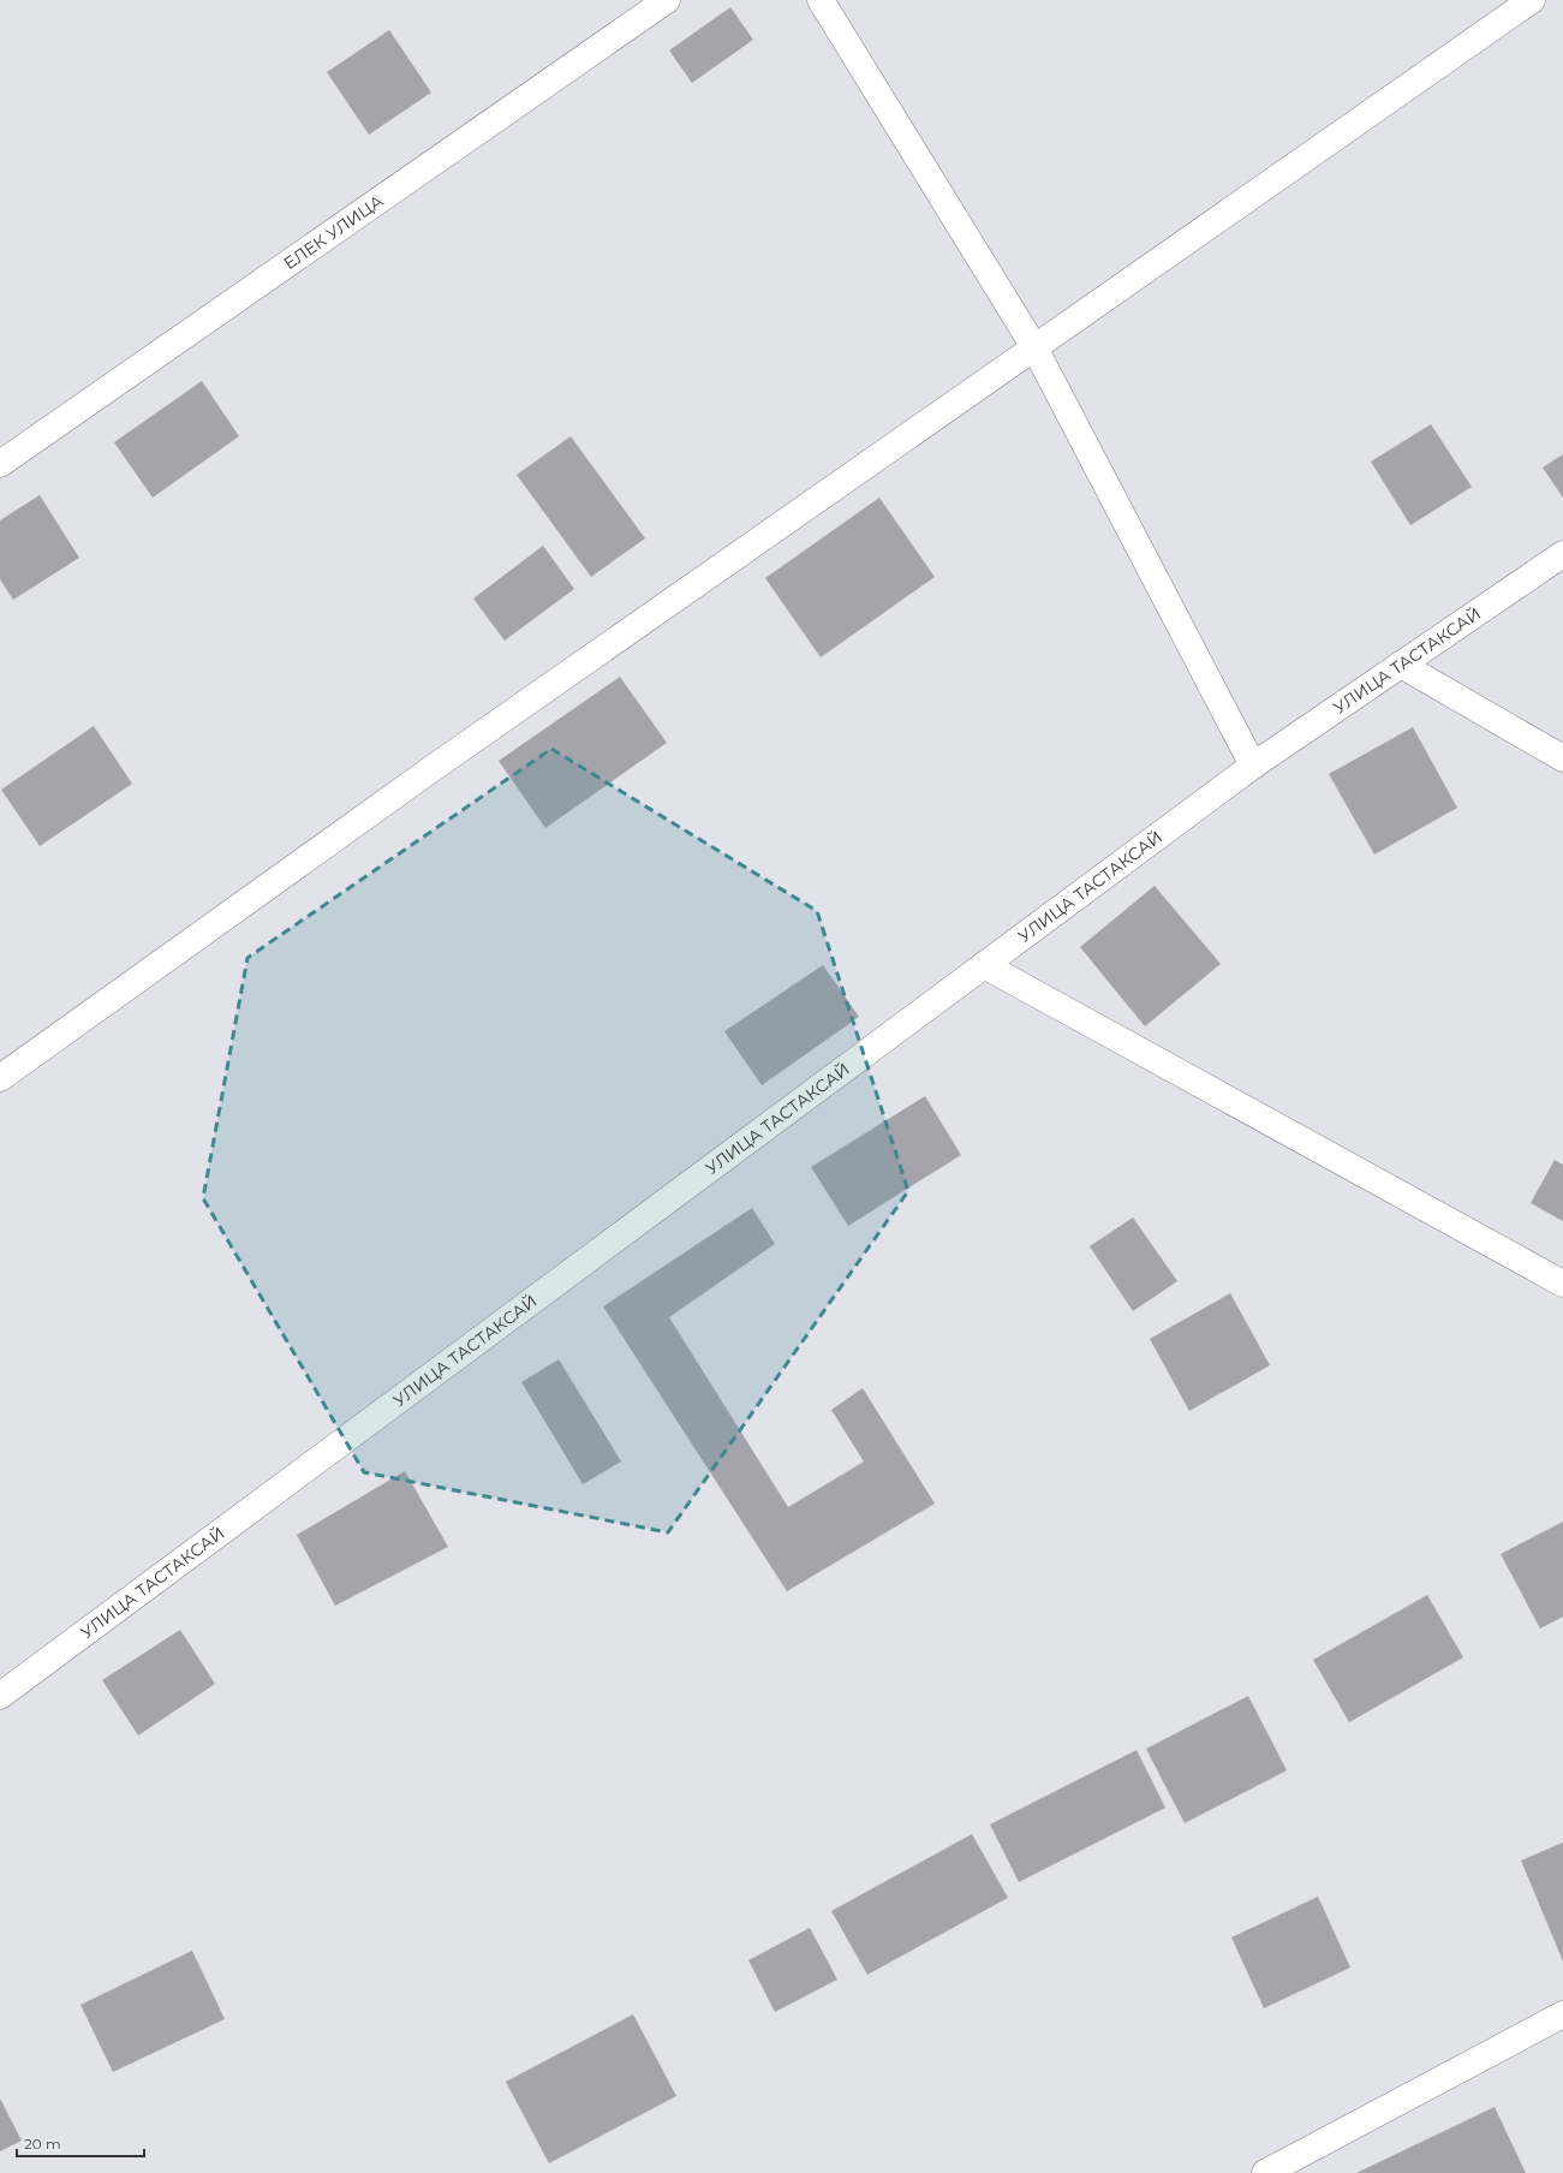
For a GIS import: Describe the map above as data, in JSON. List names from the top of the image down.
{
  "streets": {
    "street": ["ЕЛЕК УЛИЦА", "УЛИЦА ТАСТАКСАЙ"]
  },
  "scale_bar": "20 m"
}
